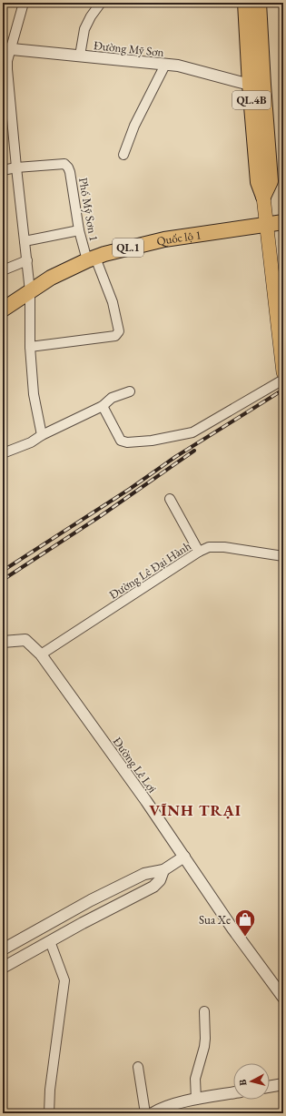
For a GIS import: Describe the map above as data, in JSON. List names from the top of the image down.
{
  "streets": {
    "highway": ["QL.4B", "Quốc lộ 1", "QL.1"],
    "street": [
      "Đường Mỹ Sơn",
      "Phố Mỹ Sơn 1",
      "Đường Lê Đại Hành",
      "Đường Lê Lợi"
    ]
  },
  "crossings": [
    ["Đường Mỹ Sơn", "QL.4B"],
    ["Phố Mỹ Sơn 1", "Quốc lộ 1"],
    ["Đường Lê Đại Hành", "Đường Lê Lợi"]
  ],
  "districts": ["VĨNH TRẠI"],
  "places": {
    "shop": ["Sua Xe"]
  },
  "north": "left"
}
